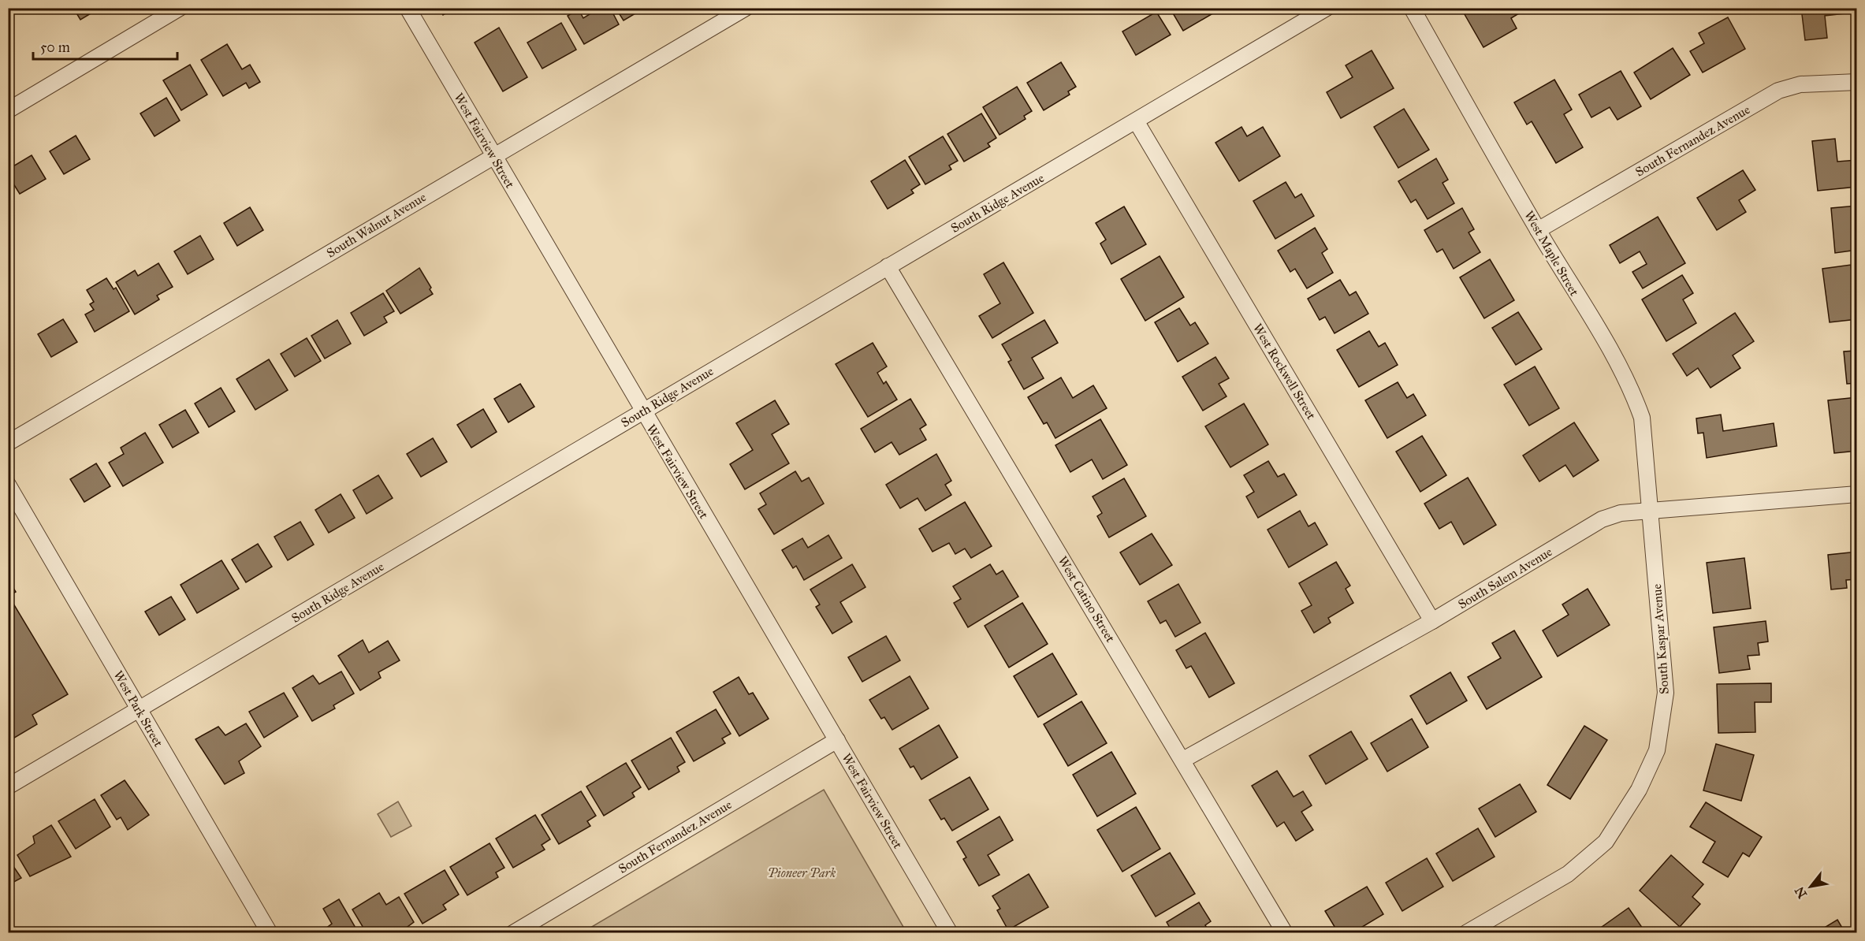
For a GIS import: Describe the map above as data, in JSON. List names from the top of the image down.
{
  "streets": {
    "street": [
      "West Fairview Street",
      "South Fernandez Avenue",
      "South Ridge Avenue",
      "South Walnut Avenue",
      "West Maple Street",
      "West Rockwell Street",
      "South Salem Avenue",
      "West Catino Street",
      "South Kaspar Avenue",
      "West Park Street"
    ]
  },
  "crossings": [
    ["West Fairview Street", "South Fernandez Avenue"],
    ["West Fairview Street", "South Ridge Avenue"],
    ["West Fairview Street", "South Walnut Avenue"],
    ["South Fernandez Avenue", "West Maple Street"],
    ["South Ridge Avenue", "West Rockwell Street"],
    ["South Ridge Avenue", "West Catino Street"],
    ["South Ridge Avenue", "West Park Street"],
    ["West Maple Street", "South Salem Avenue"],
    ["West Maple Street", "South Kaspar Avenue"],
    ["West Rockwell Street", "South Salem Avenue"],
    ["South Salem Avenue", "West Catino Street"],
    ["South Salem Avenue", "South Kaspar Avenue"]
  ],
  "parks": ["Pioneer Park"],
  "scale_bar": "50 m",
  "north": "bottom left"
}
